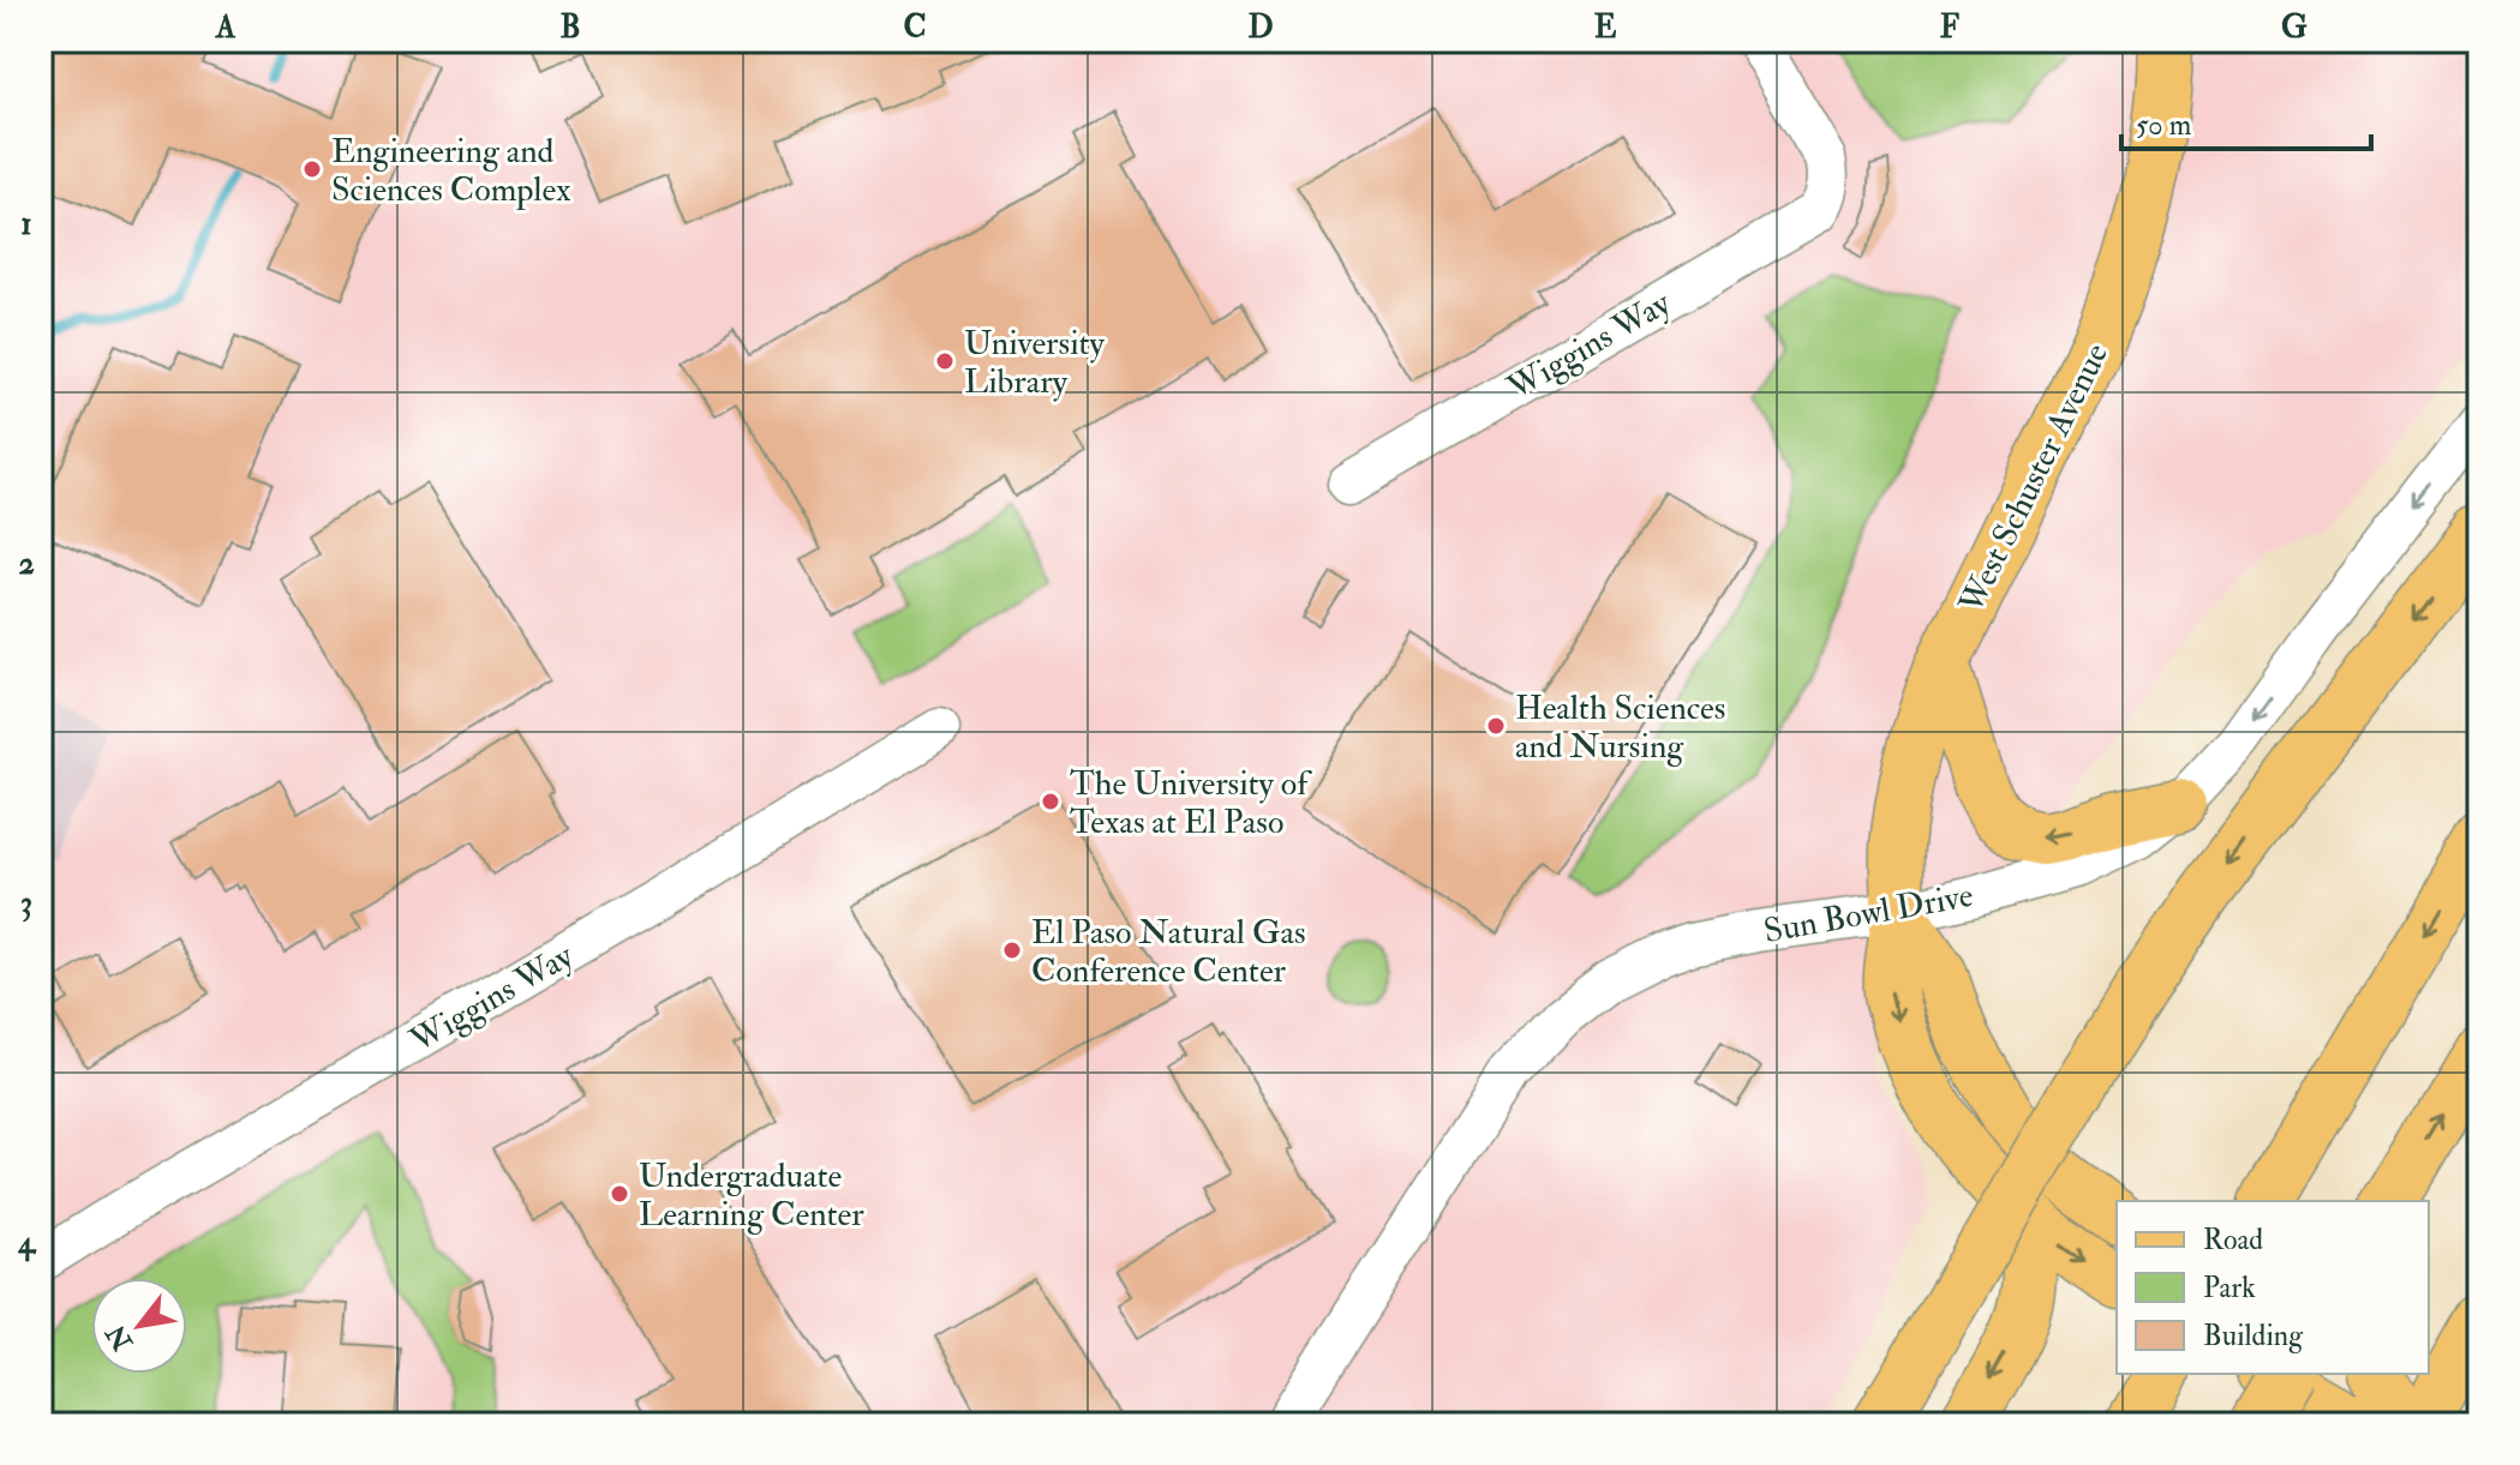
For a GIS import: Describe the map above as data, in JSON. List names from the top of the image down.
{
  "streets": {
    "main road": ["West Schuster Avenue"],
    "street": ["Wiggins Way", "Sun Bowl Drive"]
  },
  "crossings": [
    ["West Schuster Avenue", "Sun Bowl Drive"]
  ],
  "places": [
    "Engineering and Sciences Complex",
    "University Library",
    "Health Sciences and Nursing",
    "The University of Texas at El Paso",
    "El Paso Natural Gas Conference Center",
    "Undergraduate Learning Center"
  ],
  "legend": ["Road", "Park", "Building"],
  "scale_bar": "50 m",
  "north": "bottom left",
  "grid": {
    "columns": [
      "A",
      "B",
      "C",
      "D",
      "E",
      "F",
      "G"
    ],
    "rows": [
      "1",
      "2",
      "3",
      "4"
    ]
  }
}
